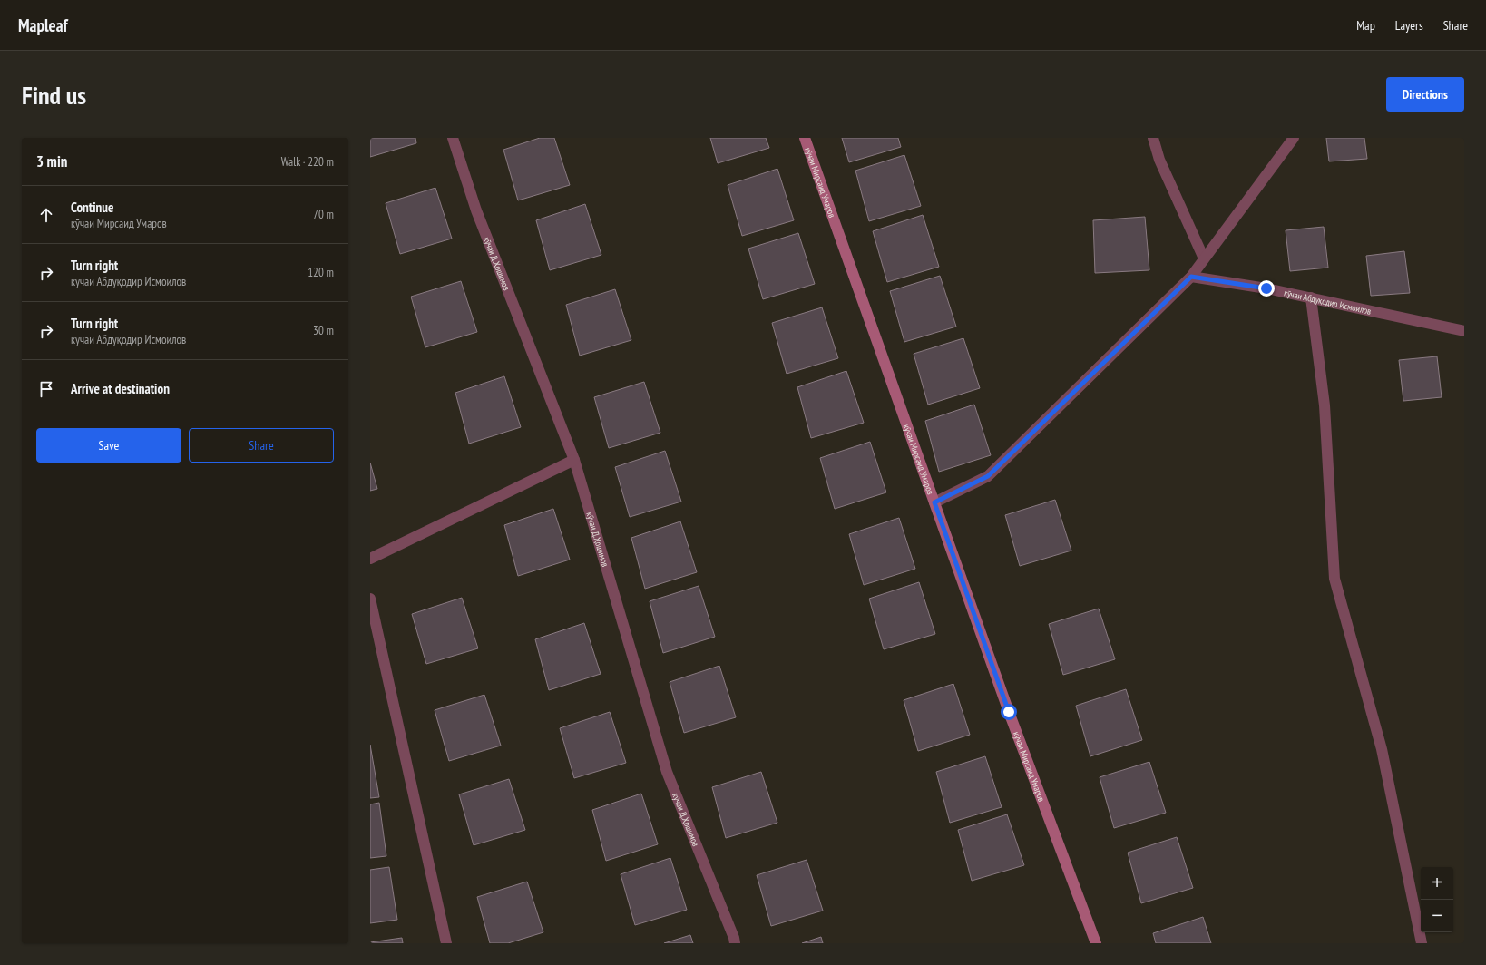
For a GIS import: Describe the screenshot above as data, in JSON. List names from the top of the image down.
{
  "streets": {
    "street": ["кӯчаи Мирсаид Умаров", "кӯчаи Д.Ҳошимов", "кӯчаи Абдуқодир Исмоилов"]
  },
  "page": {
    "header": "Mapleaf",
    "nav": ["Map", "Layers", "Share"],
    "buttons": [
      "Directions",
      ["Save", "Share"]
    ],
    "title": "Find us",
    "heading": ["3 min", "Walk · 220 m"],
    "list": [
      ["Continue", "кӯчаи Мирсаид Умаров", "70 m"],
      ["Turn right", "кӯчаи Абдуқодир Исмоилов", "120 m"],
      ["Turn right", "кӯчаи Абдуқодир Исмоилов", "30 m"],
      "Arrive at destination"
    ],
    "map_buttons": ["+", "−"]
  }
}
